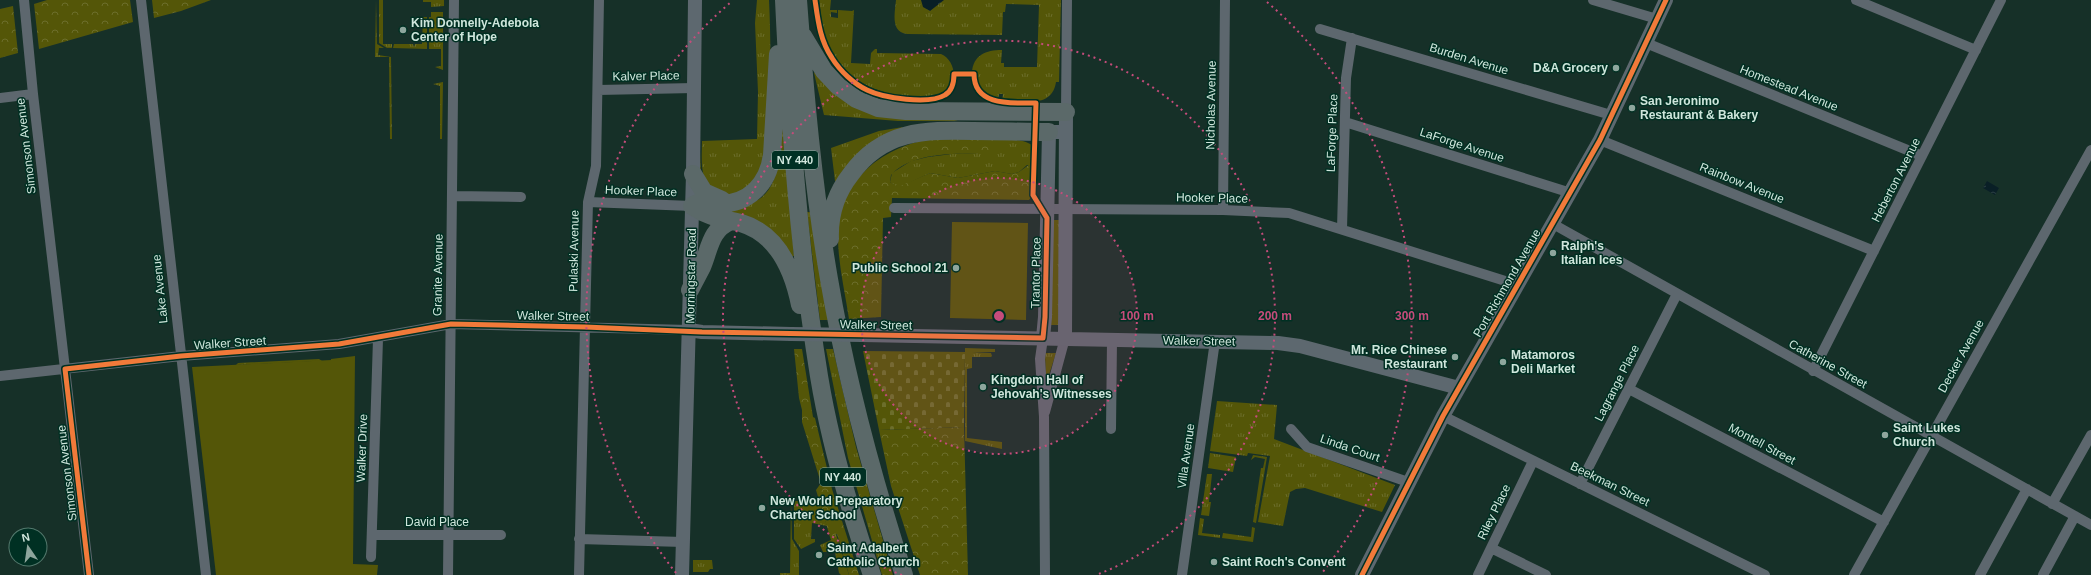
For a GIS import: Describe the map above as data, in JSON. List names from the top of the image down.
{
  "streets": {
    "highway": ["NY 440"],
    "street": [
      "Burden Avenue",
      "Kalver Place",
      "Homestead Avenue",
      "Nicholas Avenue",
      "LaForge Place",
      "LaForge Avenue",
      "Simonson Avenue",
      "Heberton Avenue",
      "Rainbow Avenue",
      "Hooker Place",
      "Pulaski Avenue",
      "Trantor Place",
      "Granite Avenue",
      "Morningstar Road",
      "Port Richmond Avenue",
      "Lake Avenue",
      "Walker Street",
      "Decker Avenue",
      "Catherine Street",
      "Lagrange Place",
      "Montell Street",
      "Walker Drive",
      "Linda Court",
      "Villa Avenue",
      "Beekman Street",
      "Riley Place",
      "David Place"
    ]
  },
  "crossings": [
    ["Burden Avenue", "LaForge Place"],
    ["Burden Avenue", "Port Richmond Avenue"],
    ["Kalver Place", "Pulaski Avenue"],
    ["Kalver Place", "Morningstar Road"],
    ["Homestead Avenue", "Heberton Avenue"],
    ["Homestead Avenue", "Port Richmond Avenue"],
    ["Nicholas Avenue", "Hooker Place"],
    ["LaForge Place", "LaForge Avenue"],
    ["LaForge Place", "Hooker Place"],
    ["LaForge Avenue", "Port Richmond Avenue"],
    ["Simonson Avenue", "Walker Street"],
    ["Heberton Avenue", "Rainbow Avenue"],
    ["Heberton Avenue", "Catherine Street"],
    ["Rainbow Avenue", "Port Richmond Avenue"],
    ["Hooker Place", "Pulaski Avenue"],
    ["Hooker Place", "Trantor Place"],
    ["Hooker Place", "Morningstar Road"],
    ["Hooker Place", "Port Richmond Avenue"],
    ["Pulaski Avenue", "Walker Street"],
    ["Trantor Place", "Walker Street"],
    ["Granite Avenue", "Walker Street"],
    ["Granite Avenue", "David Place"],
    ["Morningstar Road", "Walker Street"],
    ["Port Richmond Avenue", "Walker Street"],
    ["Port Richmond Avenue", "Catherine Street"],
    ["Port Richmond Avenue", "Linda Court"],
    ["Port Richmond Avenue", "Beekman Street"],
    ["Lake Avenue", "Walker Street"],
    ["Walker Street", "Walker Drive"],
    ["Walker Street", "Villa Avenue"],
    ["Decker Avenue", "Catherine Street"],
    ["Decker Avenue", "Montell Street"],
    ["Catherine Street", "Lagrange Place"],
    ["Lagrange Place", "Montell Street"],
    ["Lagrange Place", "Beekman Street"],
    ["Walker Drive", "David Place"],
    ["Beekman Street", "Riley Place"]
  ],
  "places": [
    "Kim Donnelly-Adebola Center of Hope",
    "D&A Grocery",
    "San Jeronimo Restaurant & Bakery",
    "Ralph's Italian Ices",
    "Public School 21",
    "Mr. Rice Chinese Restaurant",
    "Matamoros Deli Market",
    "Kingdom Hall of Jehovah's Witnesses",
    "Saint Lukes Church",
    "New World Preparatory Charter School",
    "Saint Adalbert Catholic Church",
    "Saint Roch's Convent"
  ],
  "north": "top",
  "rings": ["100 m", "200 m", "300 m"]
}
